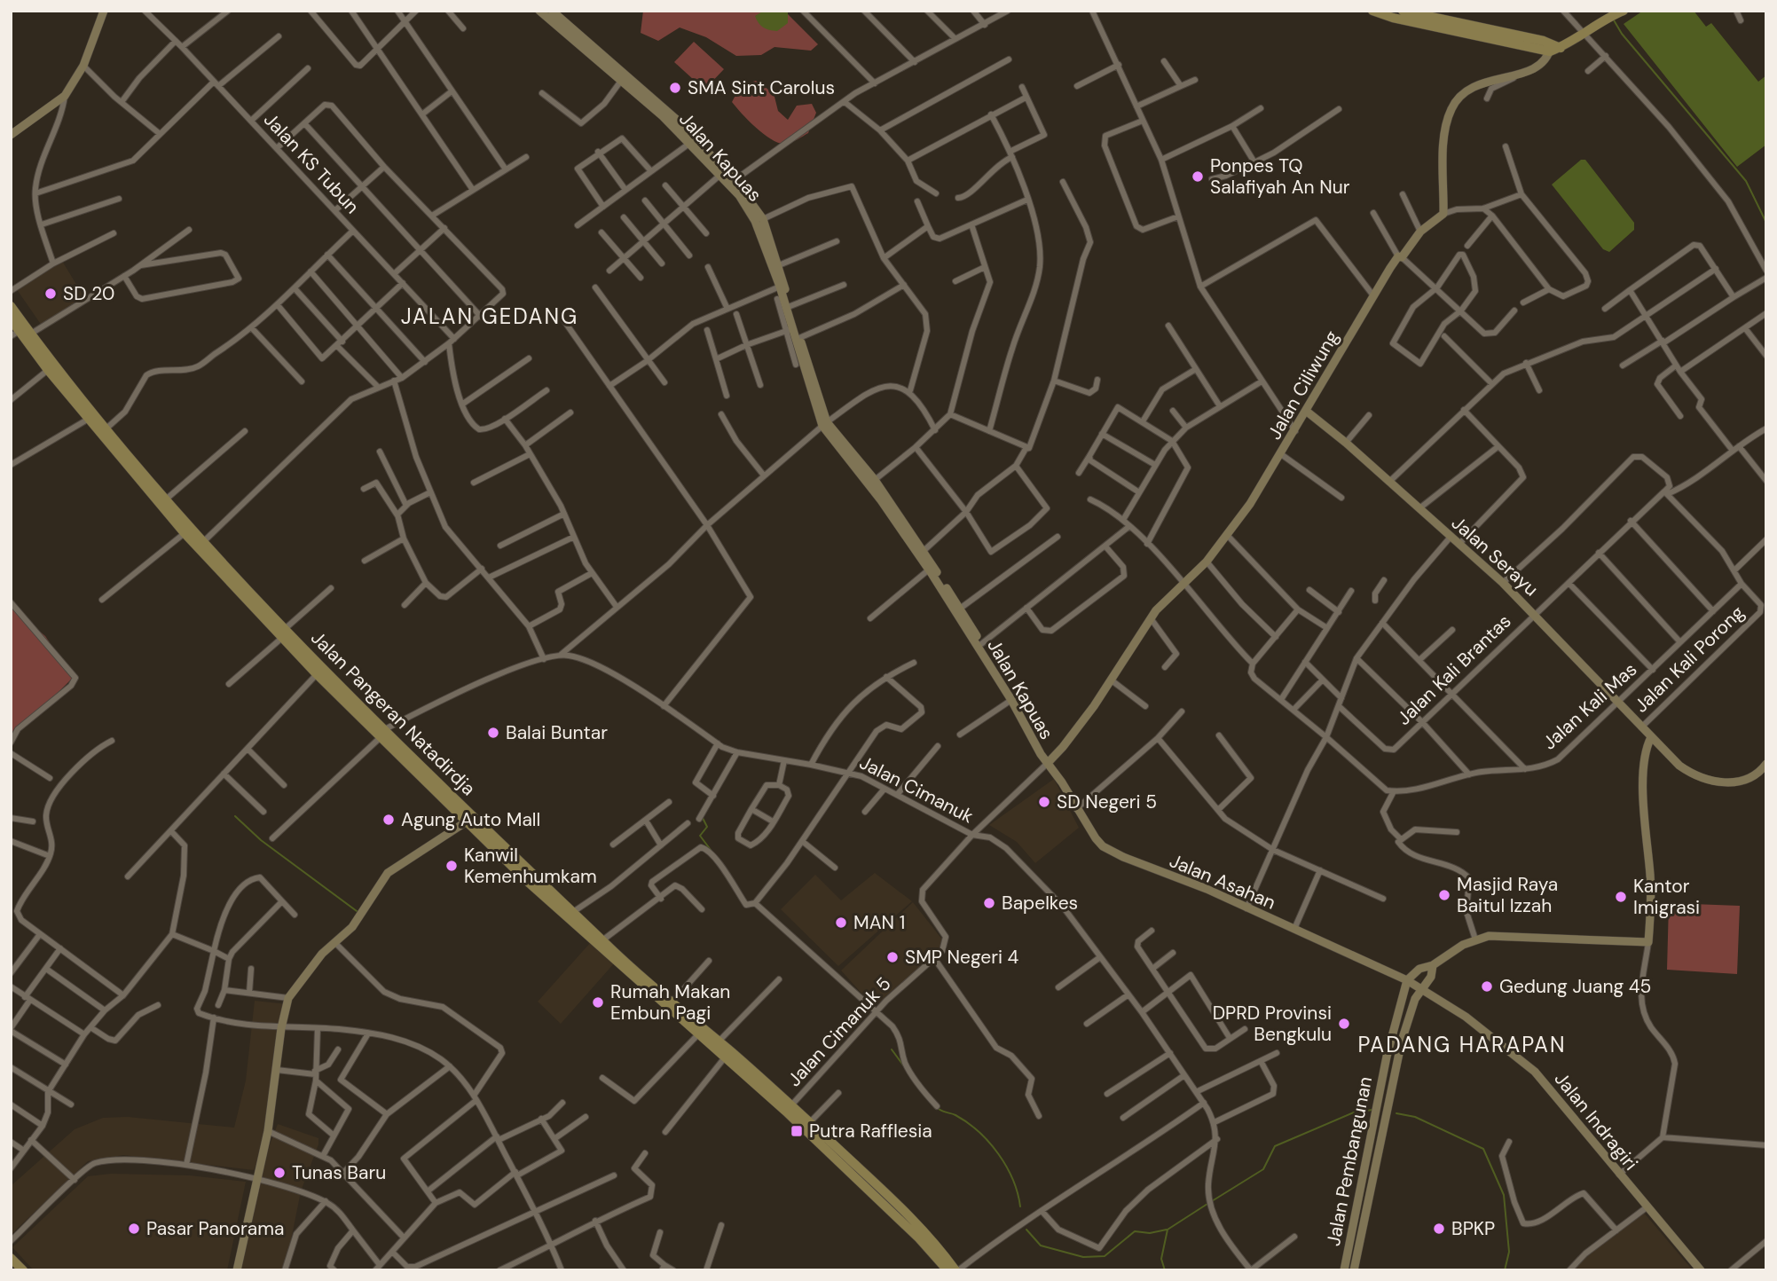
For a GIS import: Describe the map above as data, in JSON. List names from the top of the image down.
{
  "streets": {
    "main road": ["Jalan Pangeran Natadirdja"],
    "street": [
      "Jalan Kapuas",
      "Jalan KS Tubun",
      "Jalan Ciliwung",
      "Jalan Serayu",
      "Jalan Kali Porong",
      "Jalan Kali Brantas",
      "Jalan Kali Mas",
      "Jalan Cimanuk",
      "Jalan Asahan",
      "Jalan Cimanuk 5",
      "Jalan Indragiri",
      "Jalan Pembangunan"
    ]
  },
  "crossings": [
    ["Jalan Kapuas", "Jalan Ciliwung"],
    ["Jalan Kapuas", "Jalan Asahan"],
    ["Jalan Ciliwung", "Jalan Serayu"],
    ["Jalan Ciliwung", "Jalan Asahan"],
    ["Jalan Serayu", "Jalan Kali Porong"],
    ["Jalan Serayu", "Jalan Kali Brantas"],
    ["Jalan Serayu", "Jalan Kali Mas"],
    ["Jalan Kali Porong", "Jalan Kali Mas"],
    ["Jalan Pangeran Natadirdja", "Jalan Cimanuk"],
    ["Jalan Pangeran Natadirdja", "Jalan Cimanuk 5"],
    ["Jalan Asahan", "Jalan Indragiri"],
    ["Jalan Asahan", "Jalan Pembangunan"],
    ["Jalan Indragiri", "Jalan Pembangunan"]
  ],
  "districts": ["JALAN GEDANG", "PADANG HARAPAN"],
  "places": {
    "other": [
      "SMA Sint Carolus",
      "Ponpes TQ Salafiyah An Nur",
      "SD 20",
      "Balai Buntar",
      "SD Negeri 5",
      "Agung Auto Mall",
      "Kanwil Kemenhumkam",
      "Masjid Raya Baitul Izzah",
      "Kantor Imigrasi",
      "Bapelkes",
      "MAN 1",
      "SMP Negeri 4",
      "Gedung Juang 45",
      "Rumah Makan Embun Pagi",
      "DPRD Provinsi Bengkulu",
      "Tunas Baru",
      "Pasar Panorama",
      "BPKP"
    ],
    "transit": ["Putra Rafflesia"]
  }
}
